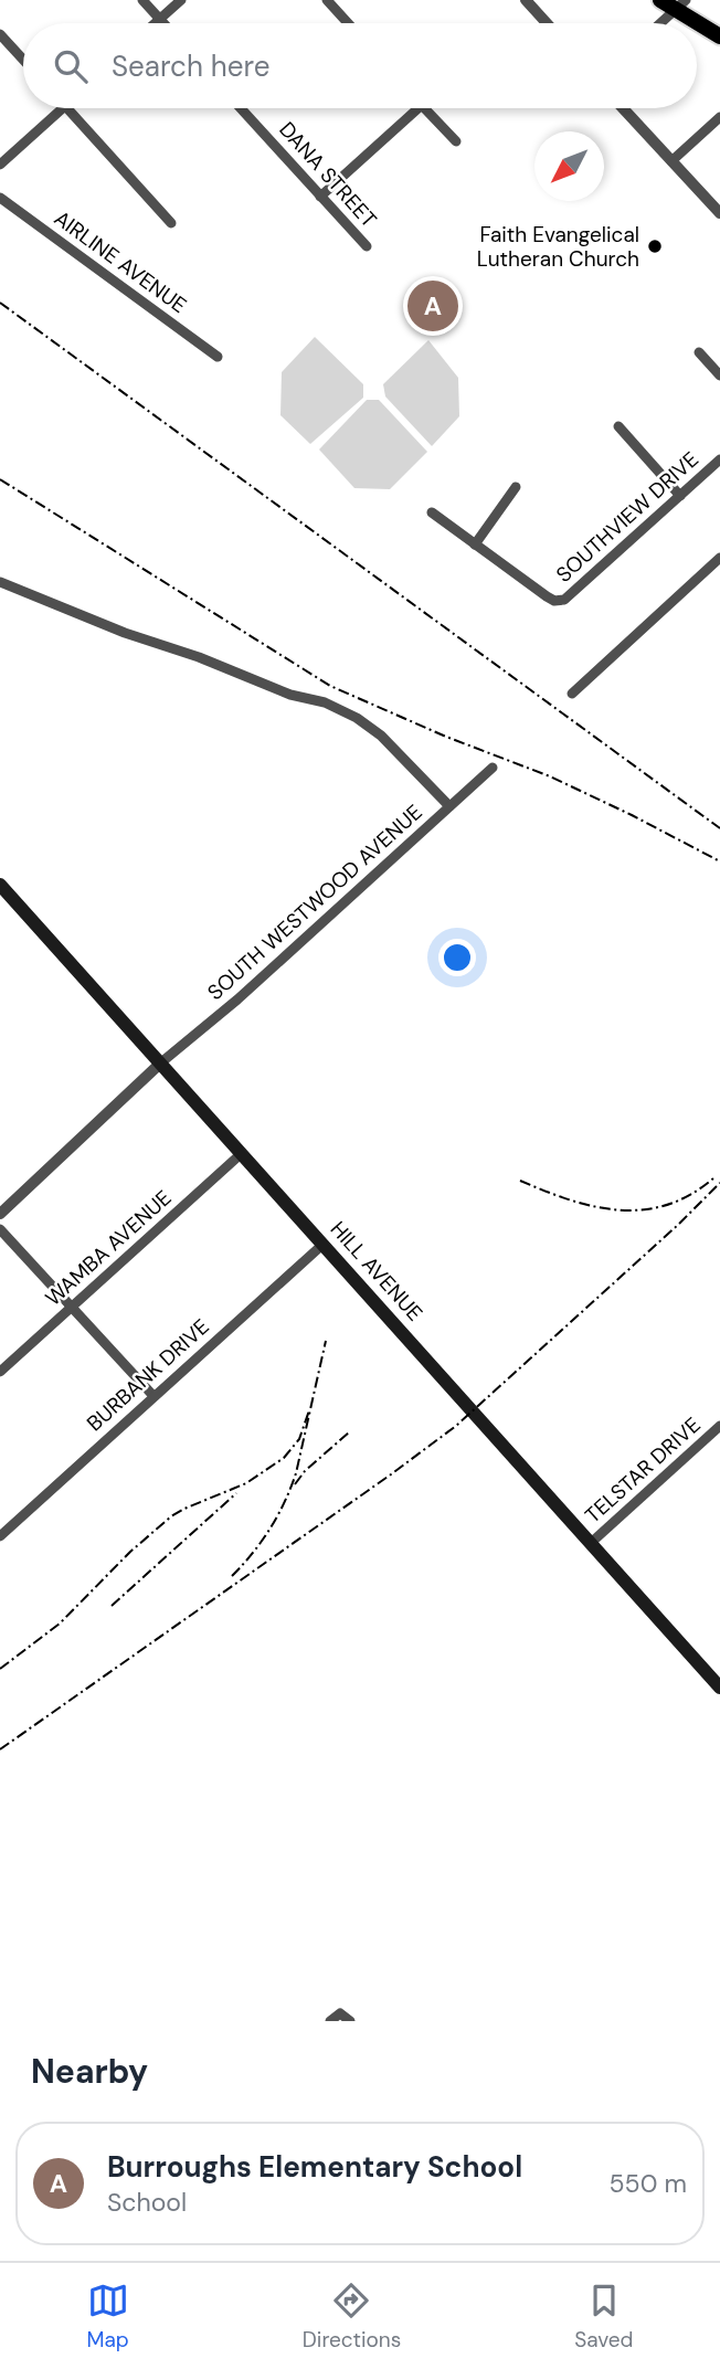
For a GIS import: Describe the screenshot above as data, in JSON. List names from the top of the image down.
{
  "streets": {
    "main road": ["HILL AVENUE"],
    "street": [
      "DANA STREET",
      "AIRLINE AVENUE",
      "SOUTHVIEW DRIVE",
      "SOUTH WESTWOOD AVENUE",
      "WAMBA AVENUE",
      "BURBANK DRIVE",
      "TELSTAR DRIVE"
    ]
  },
  "crossings": [
    ["SOUTH WESTWOOD AVENUE", "HILL AVENUE"],
    ["WAMBA AVENUE", "HILL AVENUE"],
    ["HILL AVENUE", "BURBANK DRIVE"],
    ["HILL AVENUE", "TELSTAR DRIVE"]
  ],
  "places": ["Faith Evangelical Lutheran Church"],
  "north": "bottom left",
  "page": {
    "search": "Search here",
    "pins": "A",
    "heading": "Nearby",
    "list": [
      {
        "mark": "A",
        "name": "Burroughs Elementary School",
        "note": "School",
        "value": "550 m"
      }
    ],
    "nav": ["Map", "Directions", "Saved"]
  }
}
